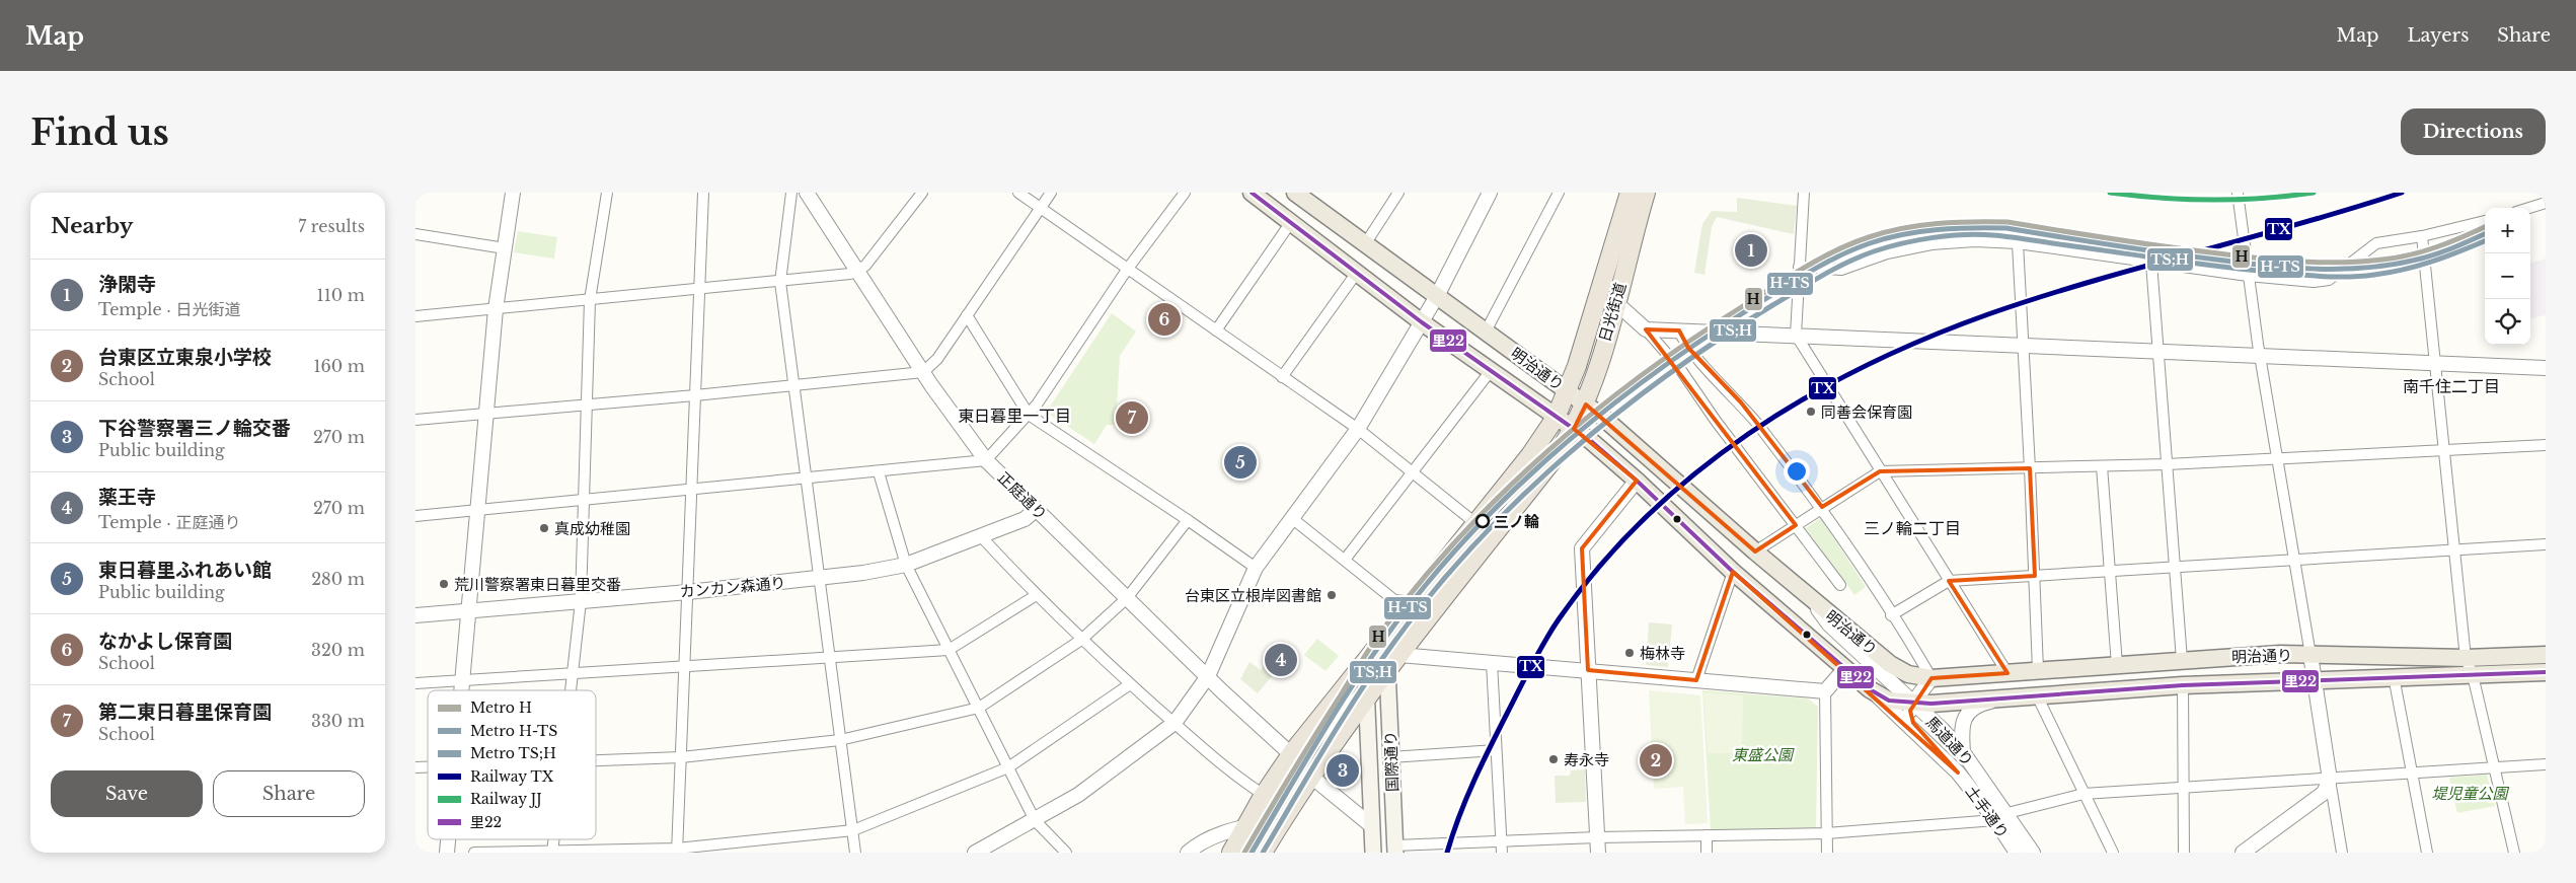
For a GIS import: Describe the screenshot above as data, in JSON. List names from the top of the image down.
{
  "streets": {
    "highway": ["日光街道"],
    "main road": ["明治通り", "国際通り"],
    "street": [
      "正庭通り",
      "カンカン森通り",
      "馬道通り",
      "土手通り"
    ]
  },
  "crossings": [
    ["日光街道", "明治通り"],
    ["日光街道", "正庭通り"],
    ["日光街道", "国際通り"],
    ["明治通り", "馬道通り"],
    ["明治通り", "土手通り"],
    ["正庭通り", "カンカン森通り"]
  ],
  "districts": ["南千住二丁目", "東日暮里一丁目", "三ノ輪二丁目"],
  "parks": ["東盛公園", "堤児童公園"],
  "places": [
    "同善会保育園",
    "三ノ輪",
    "真成幼稚園",
    "荒川警察署東日暮里交番",
    "台東区立根岸図書館",
    "梅林寺",
    "寿永寺"
  ],
  "lines": [
    "rail line TX",
    "rail line JJ",
    "transit line 里22",
    "metro line H",
    "metro line H-TS",
    "metro line TS;H"
  ],
  "legend": [
    "Metro H",
    "Metro H-TS",
    "Metro TS;H",
    "Railway TX",
    "Railway JJ",
    "里22"
  ],
  "page": {
    "header": "Map",
    "nav": ["Map", "Layers", "Share"],
    "buttons": [
      "Directions",
      ["Save", "Share"]
    ],
    "title": "Find us",
    "heading": ["Nearby", "7 results"],
    "map_buttons": ["+", "−"],
    "pins": [
      "1",
      "6",
      "7",
      "5",
      "4",
      "2",
      "3"
    ],
    "list": [
      {
        "mark": "1",
        "name": "浄閑寺",
        "note": "Temple · 日光街道",
        "value": "110 m"
      },
      {
        "mark": "2",
        "name": "台東区立東泉小学校",
        "note": "School",
        "value": "160 m"
      },
      {
        "mark": "3",
        "name": "下谷警察署三ノ輪交番",
        "note": "Public building",
        "value": "270 m"
      },
      {
        "mark": "4",
        "name": "薬王寺",
        "note": "Temple · 正庭通り",
        "value": "270 m"
      },
      {
        "mark": "5",
        "name": "東日暮里ふれあい館",
        "note": "Public building",
        "value": "280 m"
      },
      {
        "mark": "6",
        "name": "なかよし保育園",
        "note": "School",
        "value": "320 m"
      },
      {
        "mark": "7",
        "name": "第二東日暮里保育園",
        "note": "School",
        "value": "330 m"
      }
    ]
  }
}
